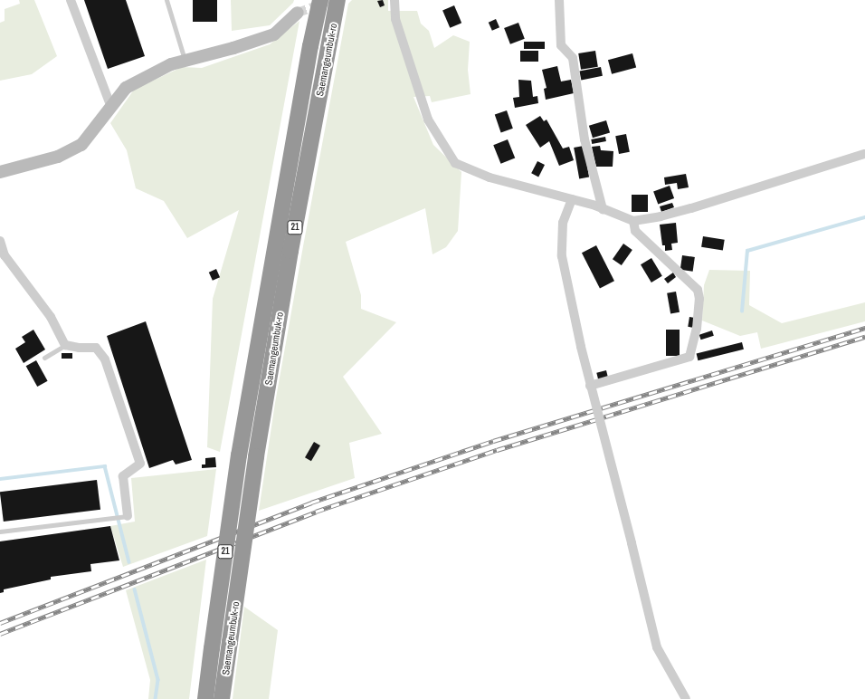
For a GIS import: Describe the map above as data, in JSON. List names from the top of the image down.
{
  "streets": {
    "highway": ["Saemangeumbuk-ro", "21"]
  }
}
